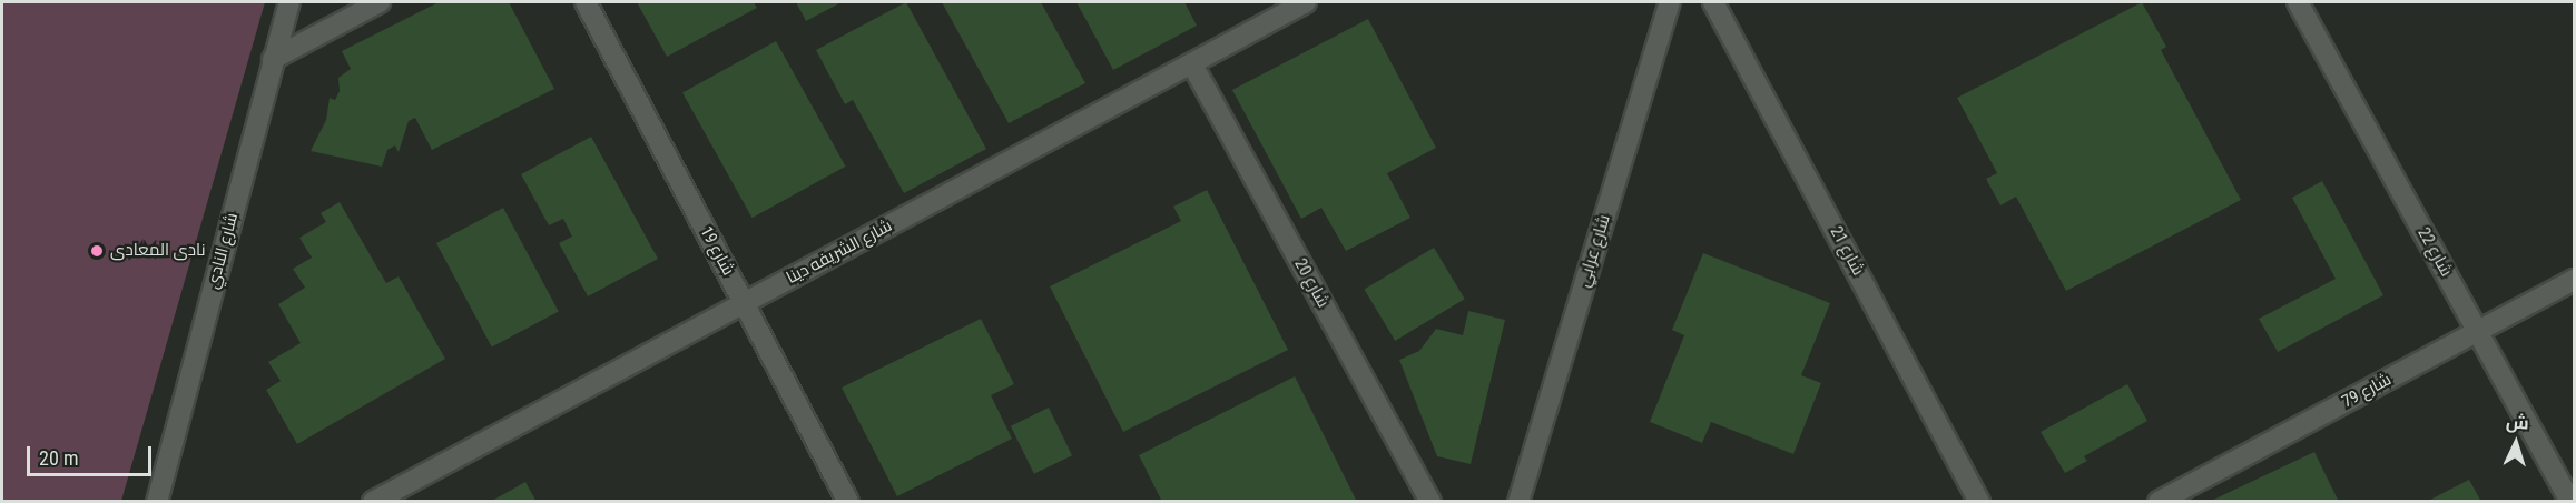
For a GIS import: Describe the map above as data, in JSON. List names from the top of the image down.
{
  "streets": {
    "street": [
      "شارع النادي",
      "شارع 19",
      "شارع عرابي",
      "شارع 21",
      "شارع الشريفه دينا",
      "شارع 22",
      "شارع 20",
      "شارع 79"
    ]
  },
  "crossings": [
    ["شارع 19", "شارع الشريفه دينا"],
    ["شارع الشريفه دينا", "شارع 20"],
    ["شارع 22", "شارع 79"]
  ],
  "places": ["نادى المعادى"],
  "scale_bar": "20 m",
  "north": "top"
}
